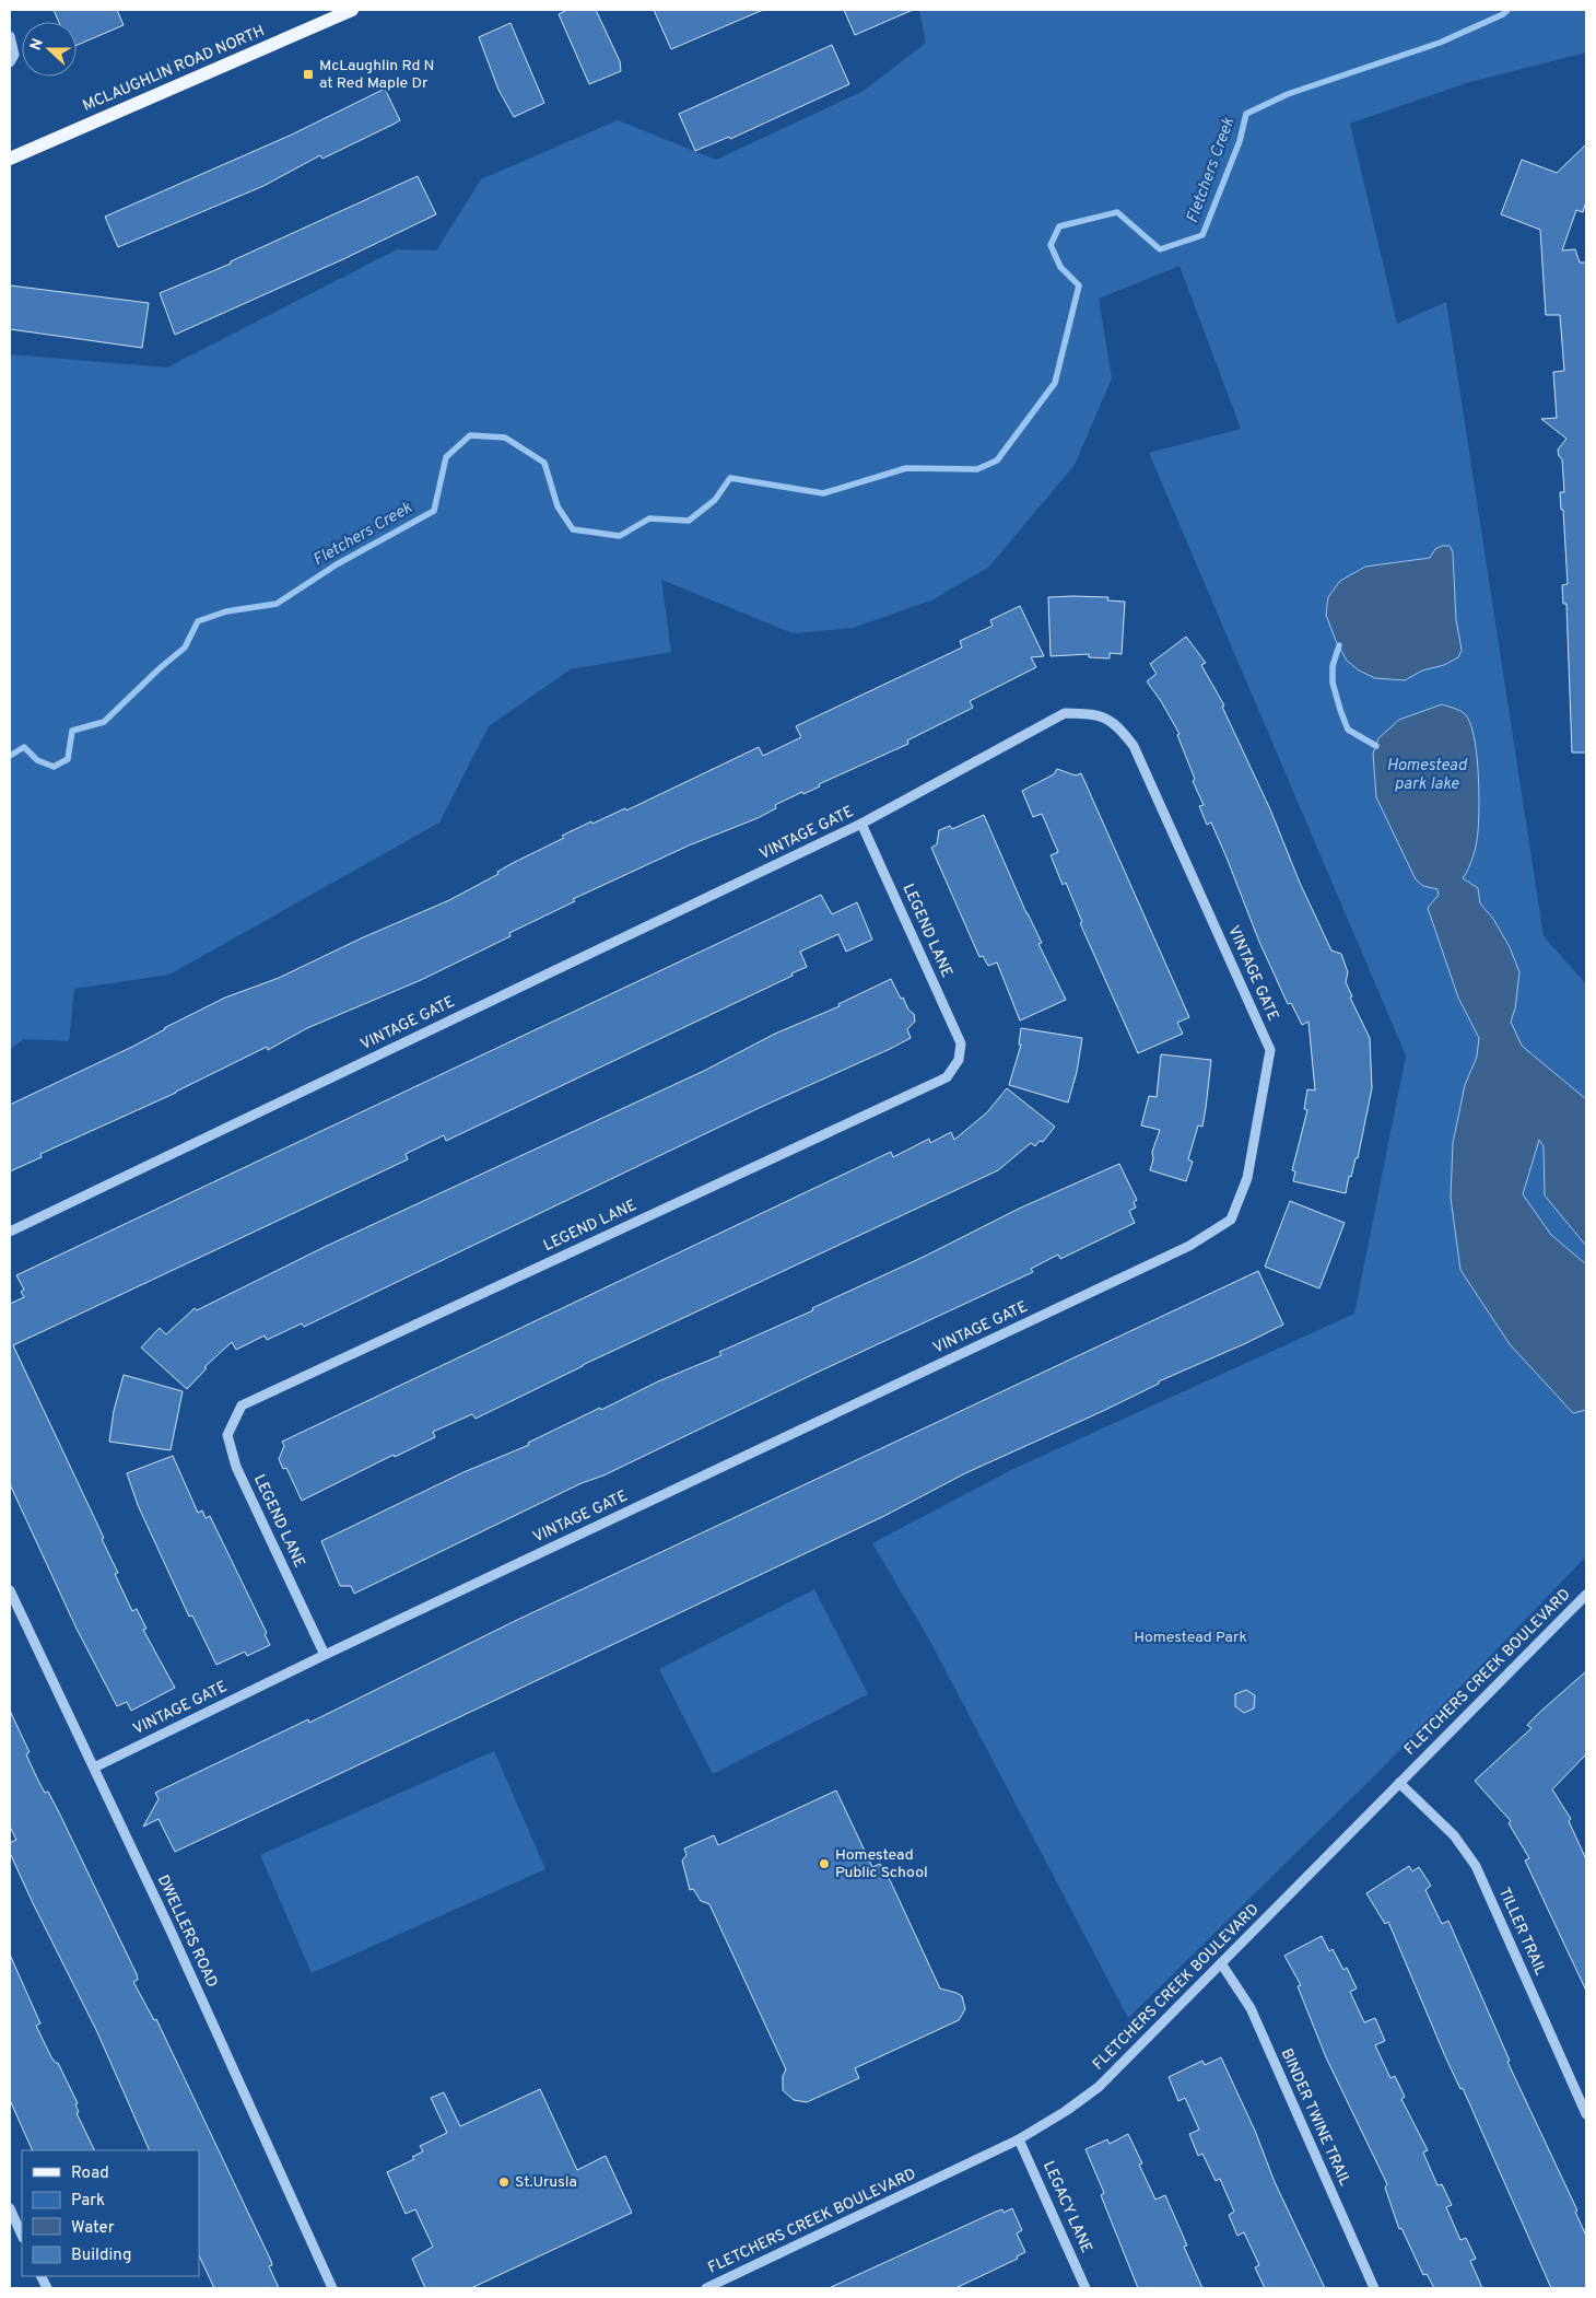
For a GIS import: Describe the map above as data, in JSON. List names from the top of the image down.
{
  "streets": {
    "main road": ["MCLAUGHLIN ROAD NORTH"],
    "street": [
      "VINTAGE GATE",
      "LEGEND LANE",
      "FLETCHERS CREEK BOULEVARD",
      "DWELLERS ROAD",
      "TILLER TRAIL",
      "BINDER TWINE TRAIL",
      "LEGACY LANE"
    ]
  },
  "crossings": [
    ["VINTAGE GATE", "LEGEND LANE"],
    ["VINTAGE GATE", "DWELLERS ROAD"],
    ["FLETCHERS CREEK BOULEVARD", "TILLER TRAIL"],
    ["FLETCHERS CREEK BOULEVARD", "BINDER TWINE TRAIL"],
    ["FLETCHERS CREEK BOULEVARD", "LEGACY LANE"]
  ],
  "water": ["Fletchers Creek", "Homestead park lake"],
  "parks": ["Homestead Park"],
  "places": {
    "transit": ["McLaughlin Rd N at Red Maple Dr"],
    "other": ["Homestead Public School", "St.Urusla"]
  },
  "legend": [
    "Road",
    "Park",
    "Water",
    "Building"
  ],
  "north": "left"
}
